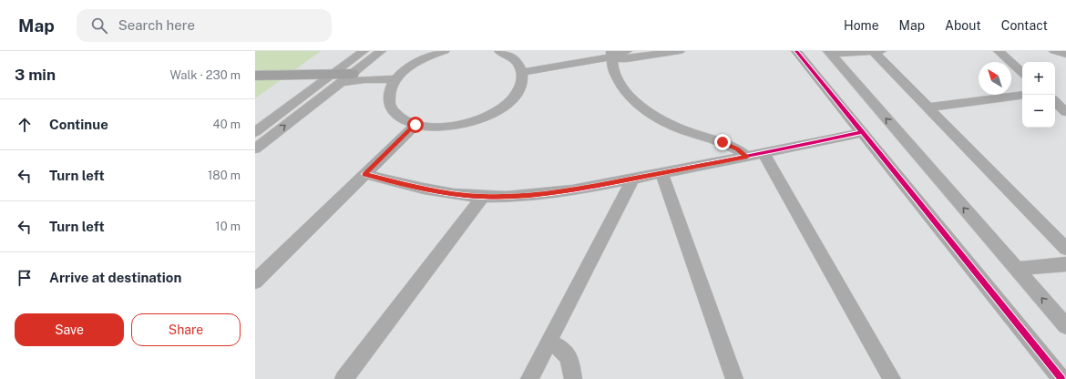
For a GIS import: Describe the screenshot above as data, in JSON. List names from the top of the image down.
{
  "north": "top left",
  "page": {
    "header": "Map",
    "search": "Search here",
    "nav": [
      "Home",
      "Map",
      "About",
      "Contact"
    ],
    "heading": ["3 min", "Walk · 230 m"],
    "map_buttons": ["+", "−"],
    "list": [
      ["Continue", "40 m"],
      ["Turn left", "180 m"],
      ["Turn left", "10 m"],
      "Arrive at destination"
    ],
    "buttons": ["Save", "Share"]
  }
}
